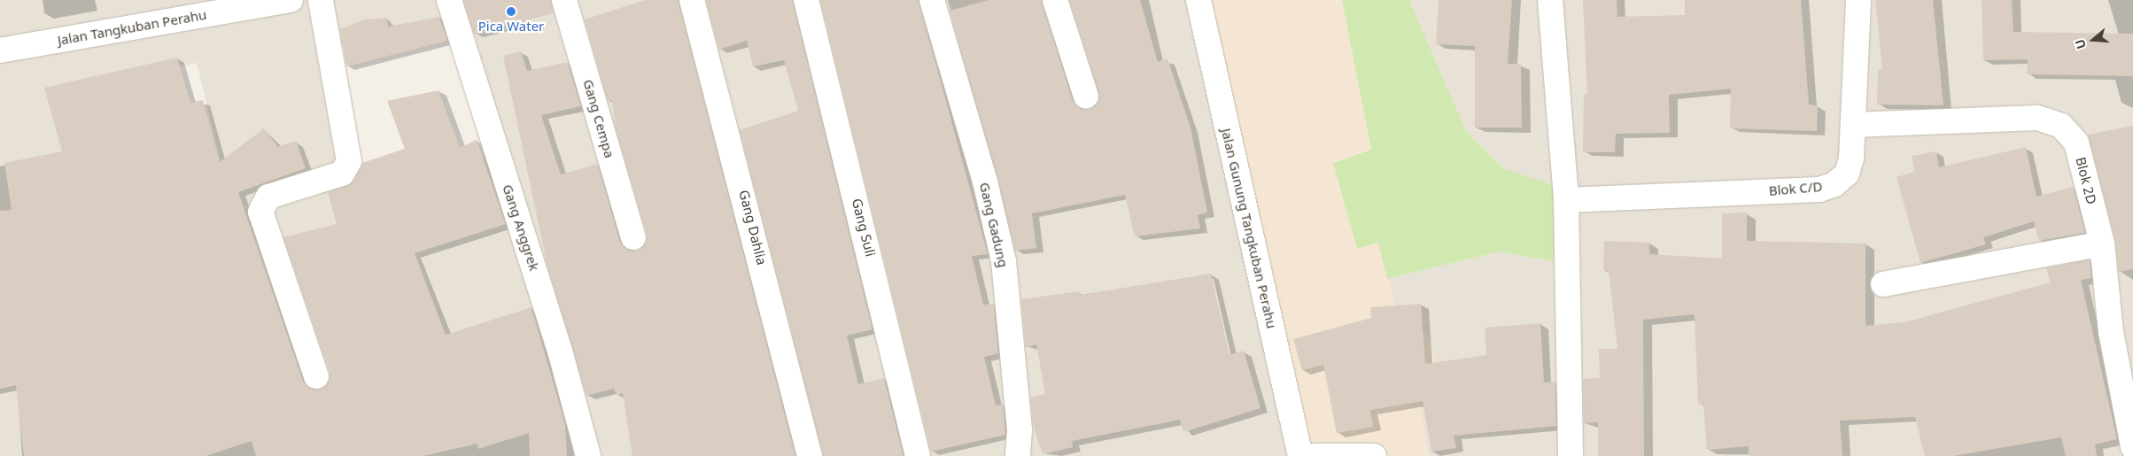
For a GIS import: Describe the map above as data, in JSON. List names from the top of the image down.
{
  "streets": {
    "street": [
      "Jalan Tangkuban Perahu",
      "Gang Cempa",
      "Blok 2D",
      "Blok C/D",
      "Gang Gadung",
      "Gang Anggrek",
      "Gang Dahlia",
      "Gang Suli",
      "Jalan Gunung Tangkuban Perahu"
    ]
  },
  "crossings": [
    ["Blok 2D", "Blok C/D"]
  ],
  "places": ["Pica Water"],
  "north": "left"
}
